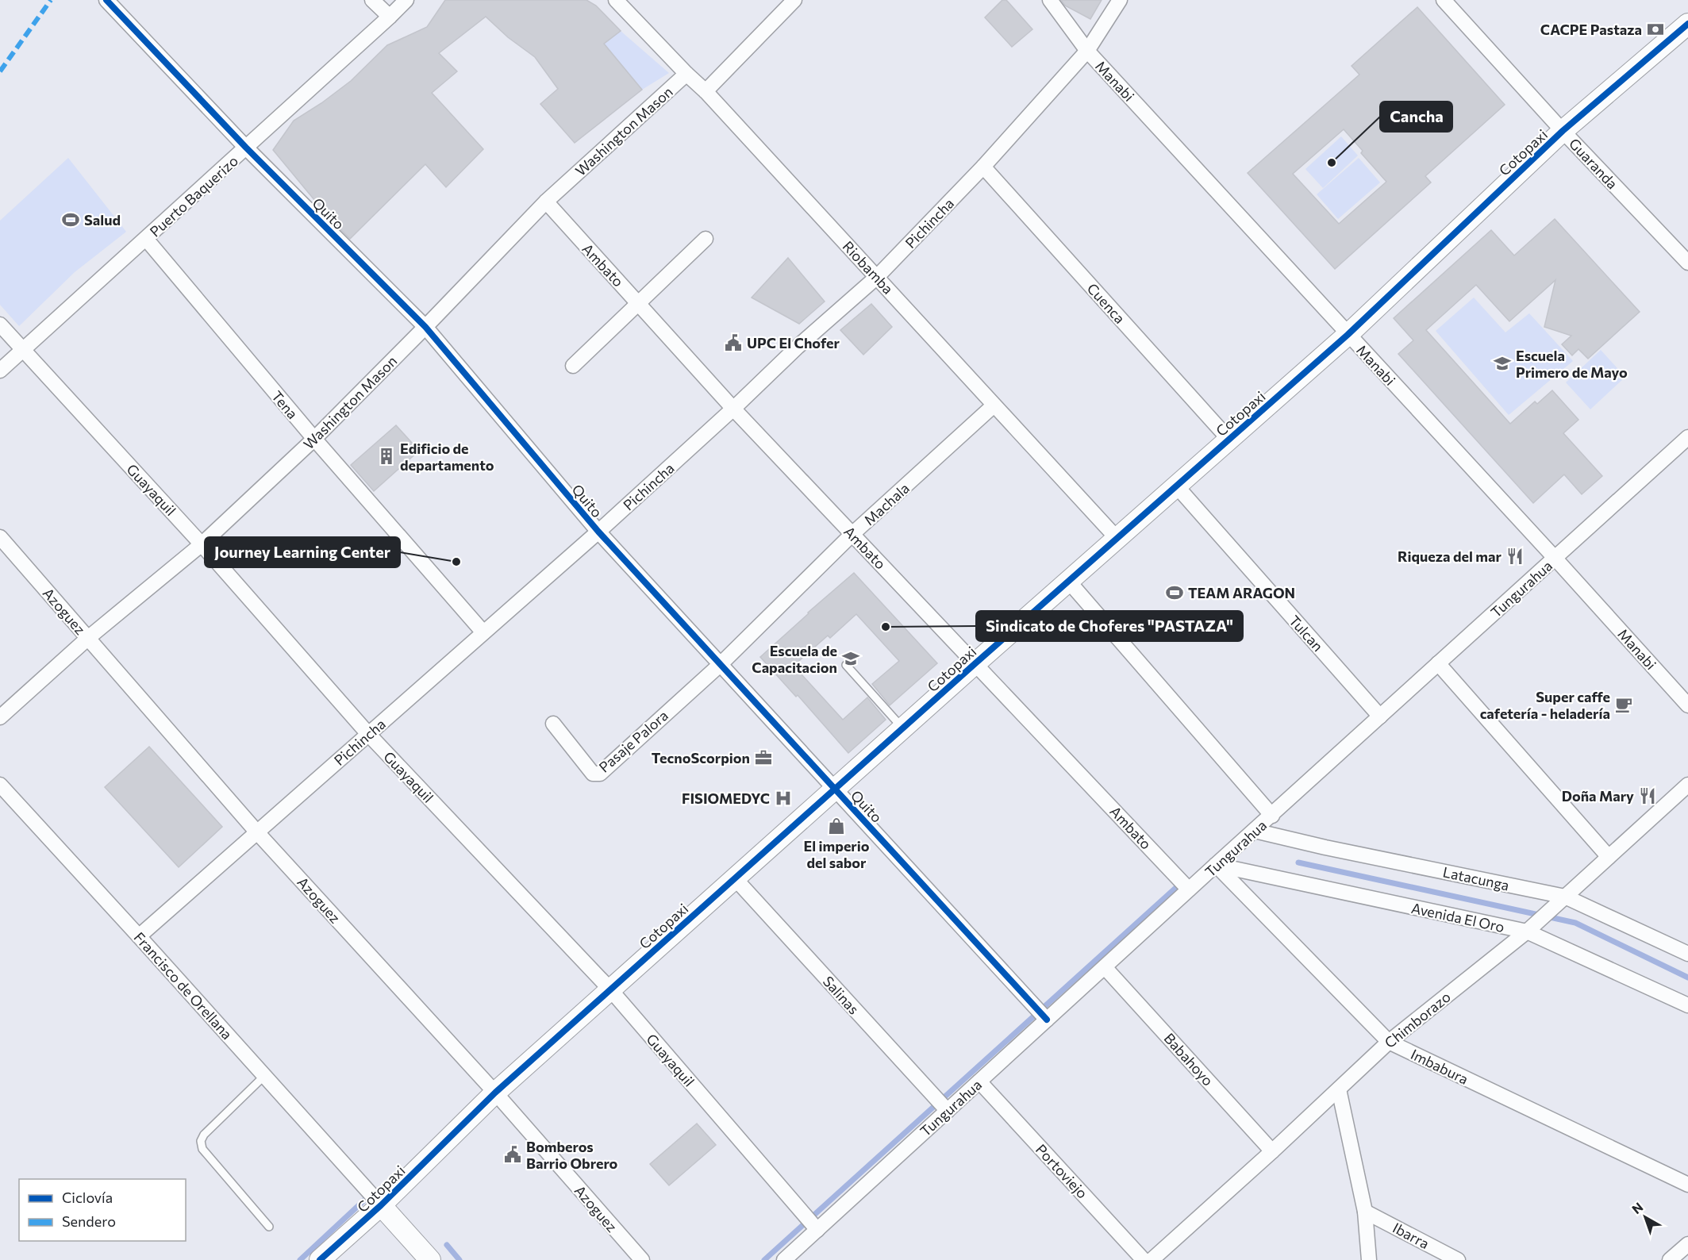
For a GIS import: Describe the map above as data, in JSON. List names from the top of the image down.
{
  "streets": {
    "street": [
      "Manabi",
      "Washington Mason",
      "Cotopaxi",
      "Guaranda",
      "Puerto Baquerizo",
      "Quito",
      "Pichincha",
      "Ambato",
      "Riobamba",
      "Cuenca",
      "Tena",
      "Guayaquil",
      "Machala",
      "Tungurahua",
      "Azoguez",
      "Tulcan",
      "Pasaje Palora",
      "Latacunga",
      "Avenida El Oro",
      "Francisco de Orellana",
      "Salinas",
      "Chimborazo",
      "Babahoyo",
      "Imbabura",
      "Portoviejo",
      "Ibarra"
    ]
  },
  "crossings": [
    ["Manabi", "Cotopaxi"],
    ["Manabi", "Pichincha"],
    ["Manabi", "Tungurahua"],
    ["Washington Mason", "Quito"],
    ["Washington Mason", "Ambato"],
    ["Washington Mason", "Riobamba"],
    ["Washington Mason", "Tena"],
    ["Washington Mason", "Guayaquil"],
    ["Washington Mason", "Azoguez"],
    ["Cotopaxi", "Guaranda"],
    ["Cotopaxi", "Quito"],
    ["Cotopaxi", "Ambato"],
    ["Cotopaxi", "Riobamba"],
    ["Cotopaxi", "Cuenca"],
    ["Cotopaxi", "Guayaquil"],
    ["Cotopaxi", "Azoguez"],
    ["Cotopaxi", "Tulcan"],
    ["Cotopaxi", "Francisco de Orellana"],
    ["Cotopaxi", "Salinas"],
    ["Puerto Baquerizo", "Quito"],
    ["Puerto Baquerizo", "Tena"],
    ["Puerto Baquerizo", "Guayaquil"],
    ["Quito", "Pichincha"],
    ["Quito", "Machala"],
    ["Quito", "Tungurahua"],
    ["Quito", "Pasaje Palora"],
    ["Pichincha", "Ambato"],
    ["Pichincha", "Riobamba"],
    ["Pichincha", "Cuenca"],
    ["Pichincha", "Tena"],
    ["Pichincha", "Guayaquil"],
    ["Pichincha", "Azoguez"],
    ["Pichincha", "Francisco de Orellana"],
    ["Ambato", "Machala"],
    ["Ambato", "Tungurahua"],
    ["Riobamba", "Machala"],
    ["Guayaquil", "Tungurahua"],
    ["Machala", "Pasaje Palora"],
    ["Tungurahua", "Tulcan"],
    ["Tungurahua", "Latacunga"],
    ["Tungurahua", "Avenida El Oro"],
    ["Tungurahua", "Salinas"],
    ["Tungurahua", "Babahoyo"],
    ["Tungurahua", "Imbabura"],
    ["Tungurahua", "Portoviejo"],
    ["Latacunga", "Chimborazo"],
    ["Avenida El Oro", "Chimborazo"],
    ["Avenida El Oro", "Imbabura"],
    ["Chimborazo", "Babahoyo"],
    ["Chimborazo", "Imbabura"]
  ],
  "places": {
    "bank": ["CACPE Pastaza"],
    "other": ["Cancha", "Journey Learning Center", "Sindicato de Choferes \"PASTAZA\""],
    "sports": ["Salud", "TEAM ARAGON"],
    "public building": ["UPC El Chofer", "Bomberos Barrio Obrero"],
    "school or university": ["Escuela Primero de Mayo", "Escuela de Capacitacion"],
    "building": ["Edificio de departamento"],
    "restaurant": ["Riqueza del mar", "Doña Mary"],
    "cafe": ["Super caffe cafetería - heladería"],
    "office": ["TecnoScorpion"],
    "hospital": ["FISIOMEDYC"],
    "shop": ["El imperio del sabor"]
  },
  "legend": ["Ciclovía", "Sendero"],
  "north": "top left"
}
